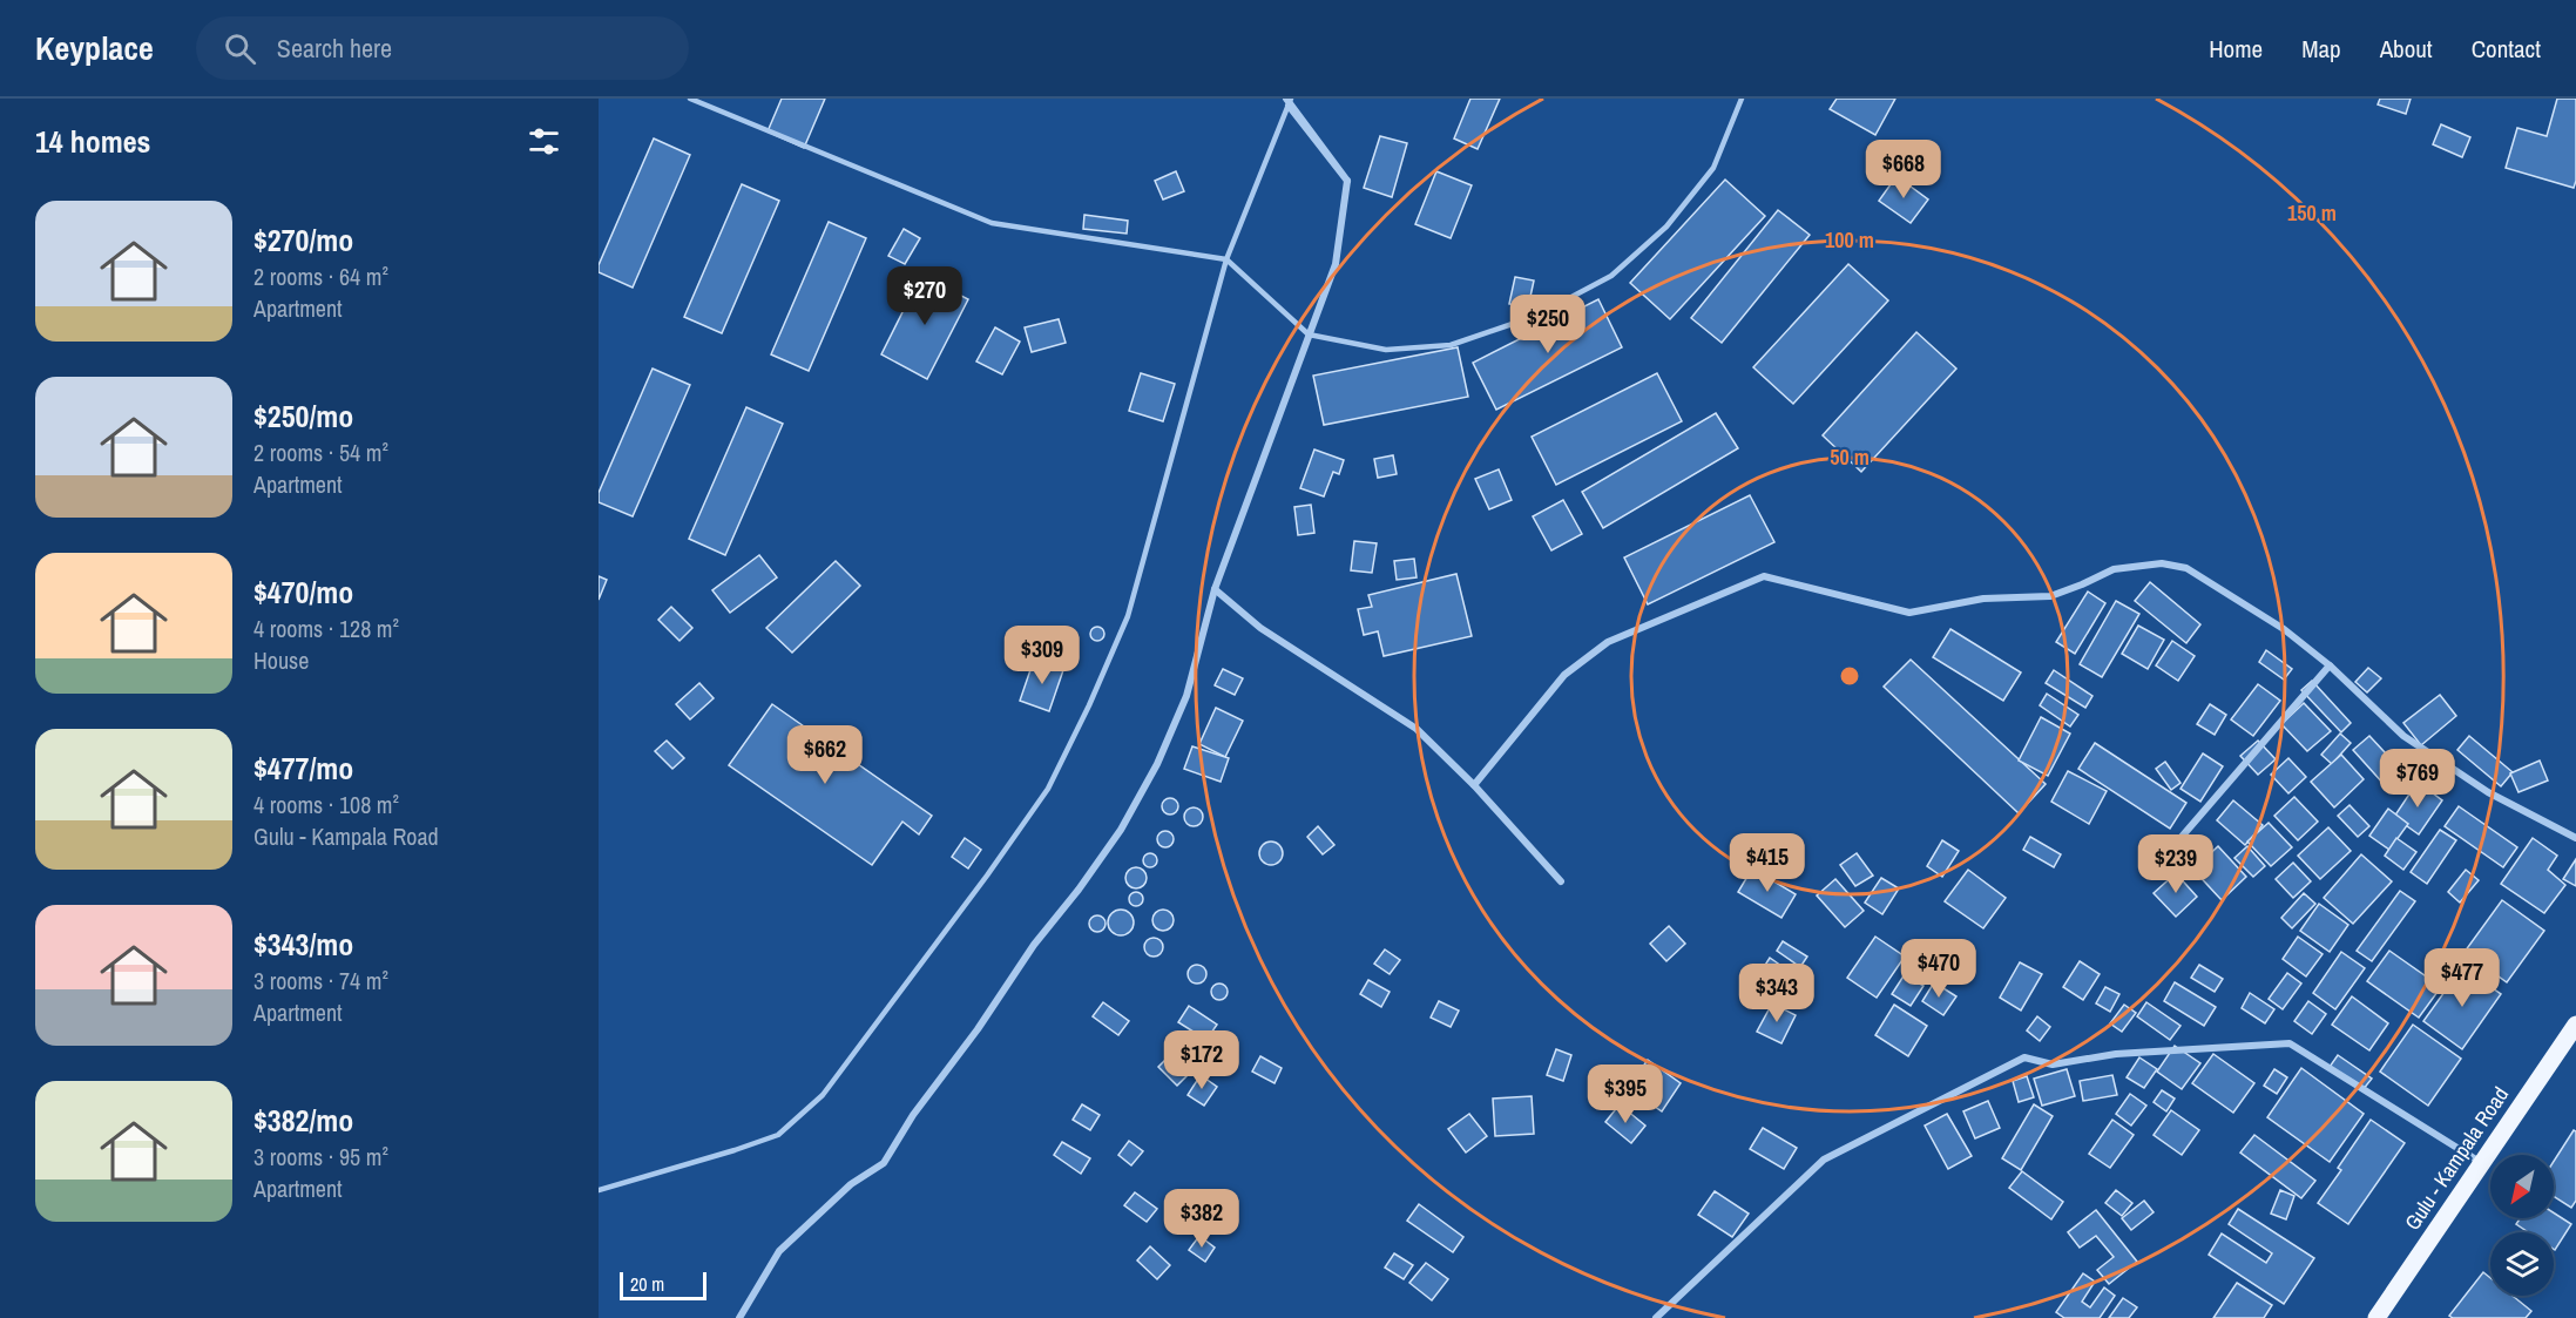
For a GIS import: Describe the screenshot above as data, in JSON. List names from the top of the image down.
{
  "streets": {
    "main road": ["Gulu - Kampala Road"]
  },
  "scale_bar": "20 m",
  "north": "bottom left",
  "page": {
    "header": "Keyplace",
    "search": "Search here",
    "nav": [
      "Home",
      "Map",
      "About",
      "Contact"
    ],
    "heading": "14 homes",
    "price": [
      "$668",
      "$270",
      "$250",
      "$309",
      "$662",
      "$769",
      "$415",
      "$239",
      "$470",
      "$477",
      "$343",
      "$172",
      "$395",
      "$382"
    ],
    "list": [
      {
        "name": "$270/mo",
        "note": "2 rooms · 64 m² · Apartment"
      },
      {
        "name": "$250/mo",
        "note": "2 rooms · 54 m² · Apartment"
      },
      {
        "name": "$470/mo",
        "note": "4 rooms · 128 m² · House"
      },
      {
        "name": "$477/mo",
        "note": "4 rooms · 108 m² · Gulu - Kampala Road"
      },
      {
        "name": "$343/mo",
        "note": "3 rooms · 74 m² · Apartment"
      },
      {
        "name": "$382/mo",
        "note": "3 rooms · 95 m² · Apartment"
      }
    ],
    "scale": "20 m"
  },
  "rings": ["150 m", "100 m", "50 m"]
}
